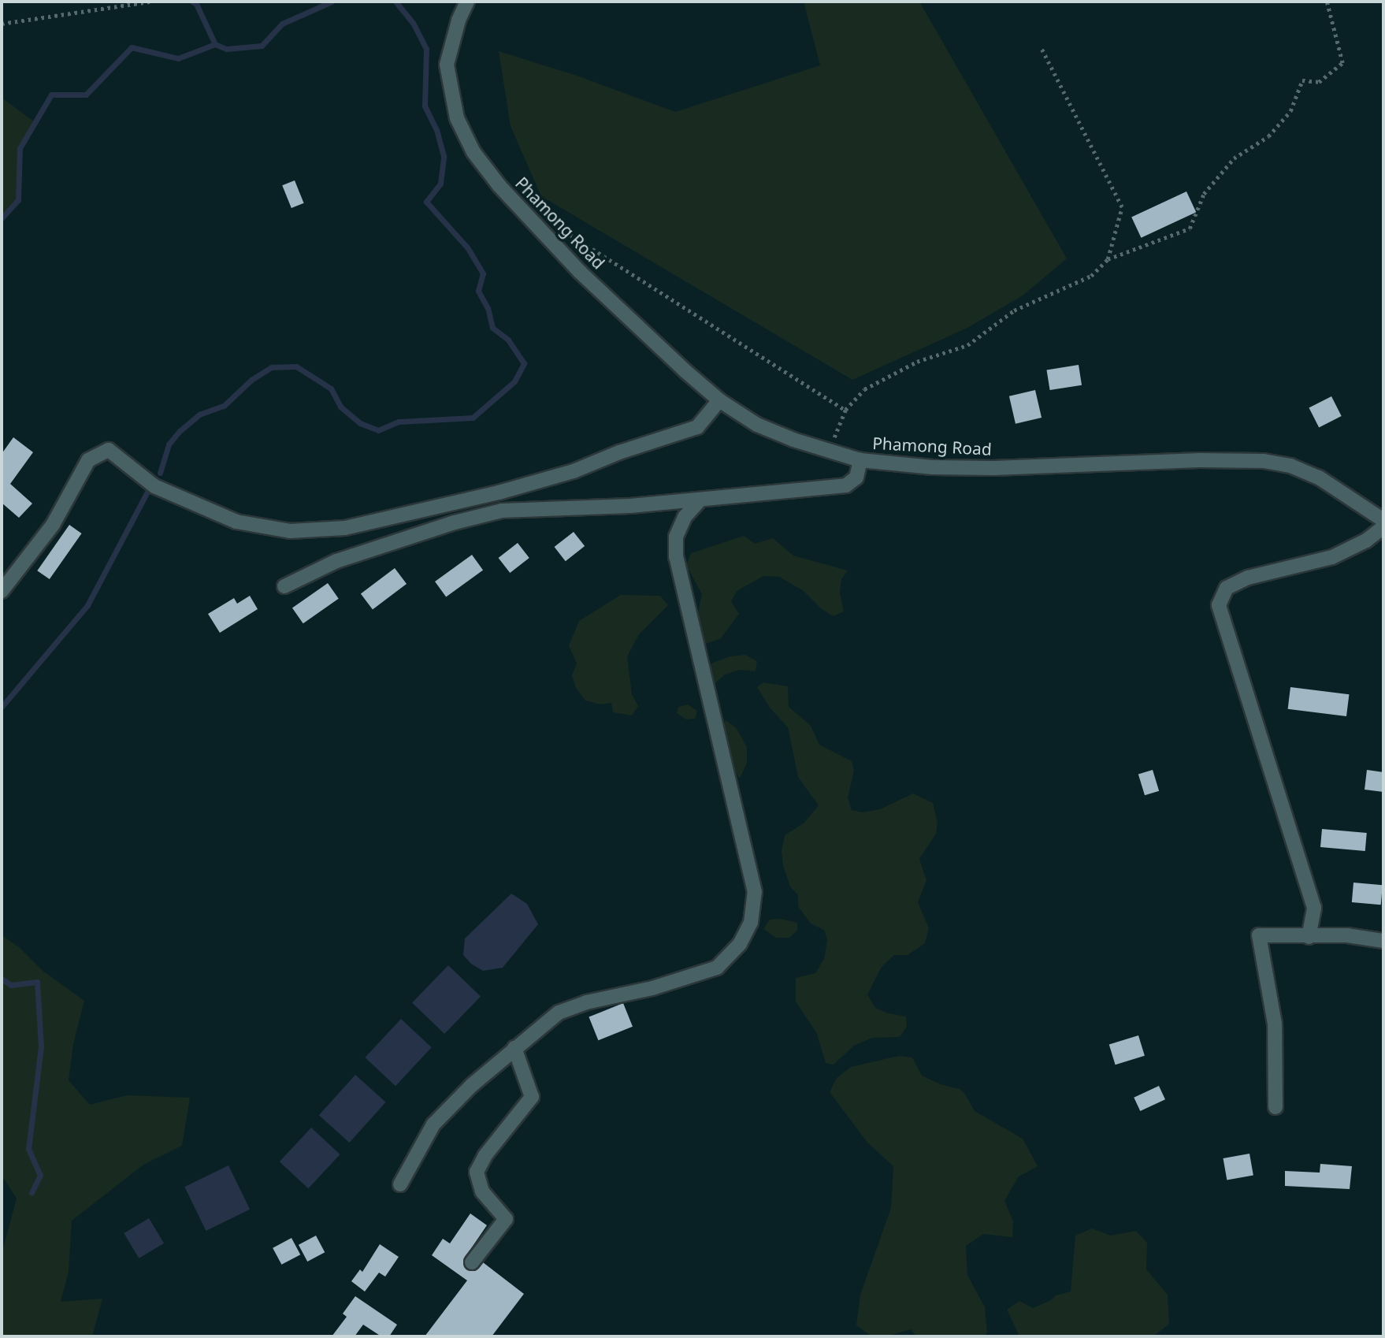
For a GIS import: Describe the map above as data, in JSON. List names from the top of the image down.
{
  "streets": {
    "street": ["Phamong Road"]
  }
}
